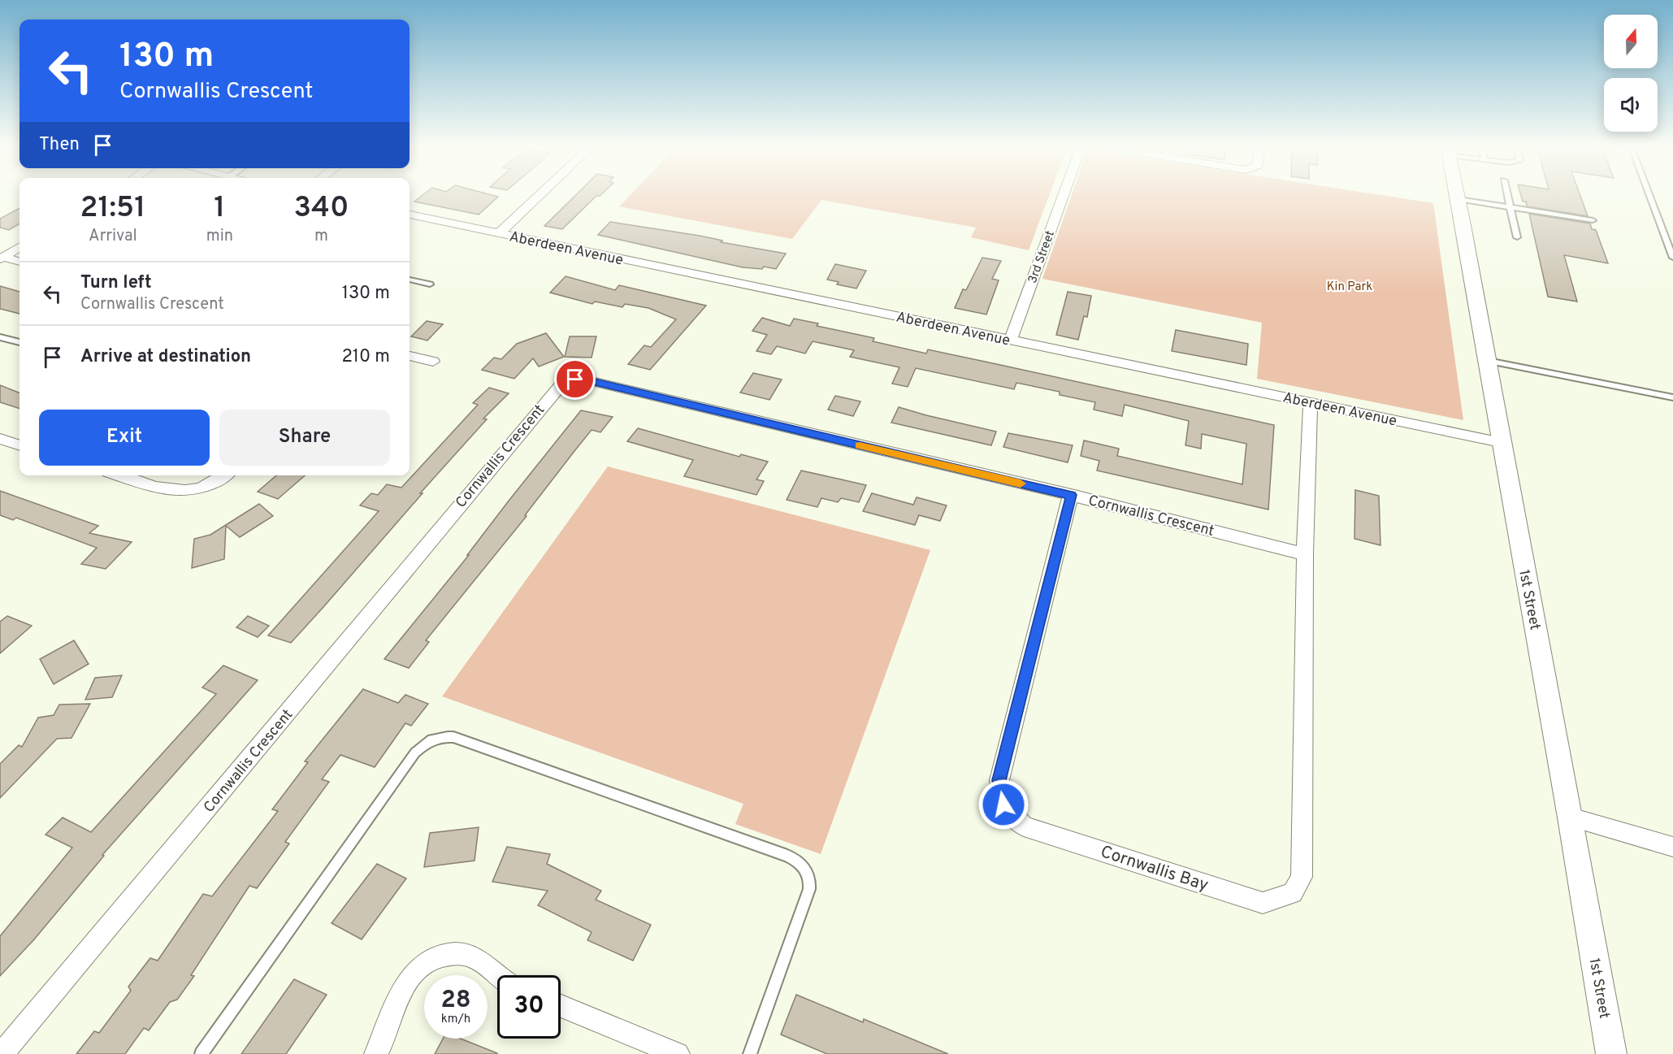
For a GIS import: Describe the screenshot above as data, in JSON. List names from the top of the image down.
{
  "streets": {
    "street": [
      "Aberdeen Avenue",
      "3rd Street",
      "Cornwallis Crescent",
      "1st Street",
      "Cornwallis Bay"
    ]
  },
  "crossings": [
    ["Aberdeen Avenue", "3rd Street"],
    ["Aberdeen Avenue", "1st Street"],
    ["Cornwallis Crescent", "Cornwallis Bay"]
  ],
  "parks": ["Kin Park"],
  "north": "top",
  "page": {
    "turn": ["130 m", "Cornwallis Crescent"],
    "then": "Then",
    "eta": [
      "21:51",
      "Arrival",
      "1",
      "min",
      "340",
      "m"
    ],
    "list": [
      {
        "name": "Turn left",
        "note": "Cornwallis Crescent",
        "value": "130 m"
      },
      {
        "name": "Arrive at destination",
        "value": "210 m"
      }
    ],
    "buttons": ["Exit", "Share"],
    "speed": "28 km/h",
    "limit": "30"
  }
}
